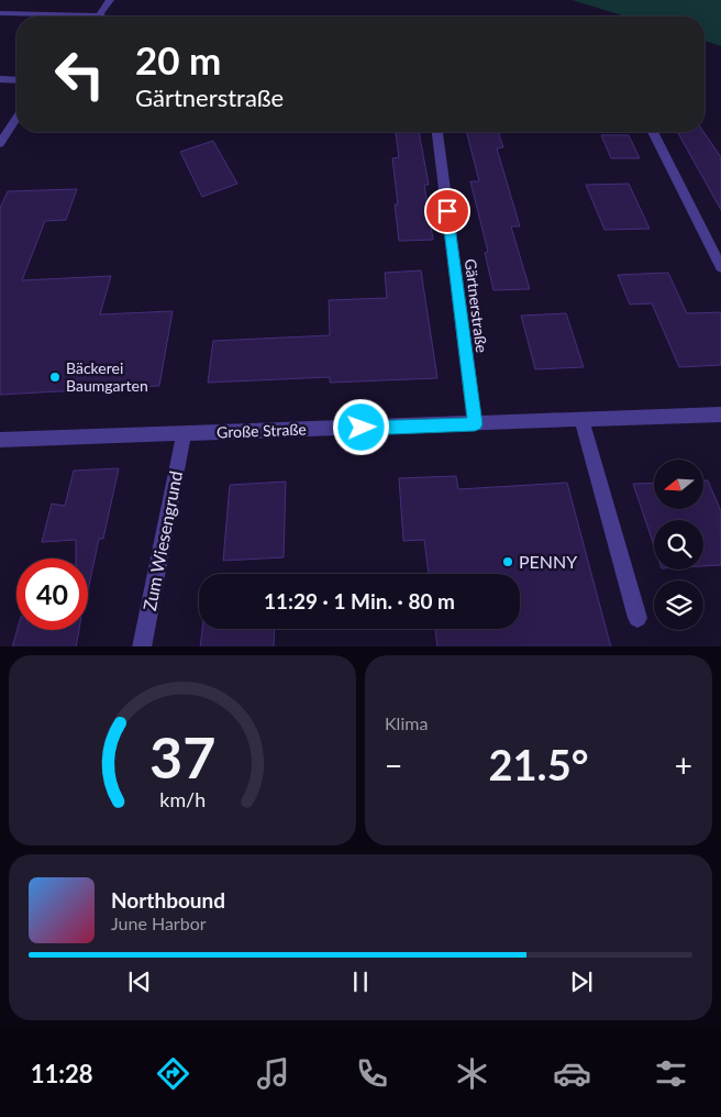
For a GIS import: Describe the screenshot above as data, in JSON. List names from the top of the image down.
{
  "streets": {
    "street": ["Gärtnerstraße", "Große Straße", "Zum Wiesengrund"]
  },
  "crossings": [
    ["Gärtnerstraße", "Große Straße"],
    ["Große Straße", "Zum Wiesengrund"]
  ],
  "places": ["Bäckerei Baumgarten", "PENNY"],
  "north": "left",
  "page": {
    "turn": ["20 m", "Gärtnerstraße"],
    "limit": "40",
    "trip": "11:29 · 1 Min. · 80 m",
    "tile": "Klima",
    "heat": ["−", "21.5°", "+"],
    "song": ["Northbound", "June Harbor"],
    "tabs": "11:28",
    "gauge": ["37", "km/h"]
  }
}
